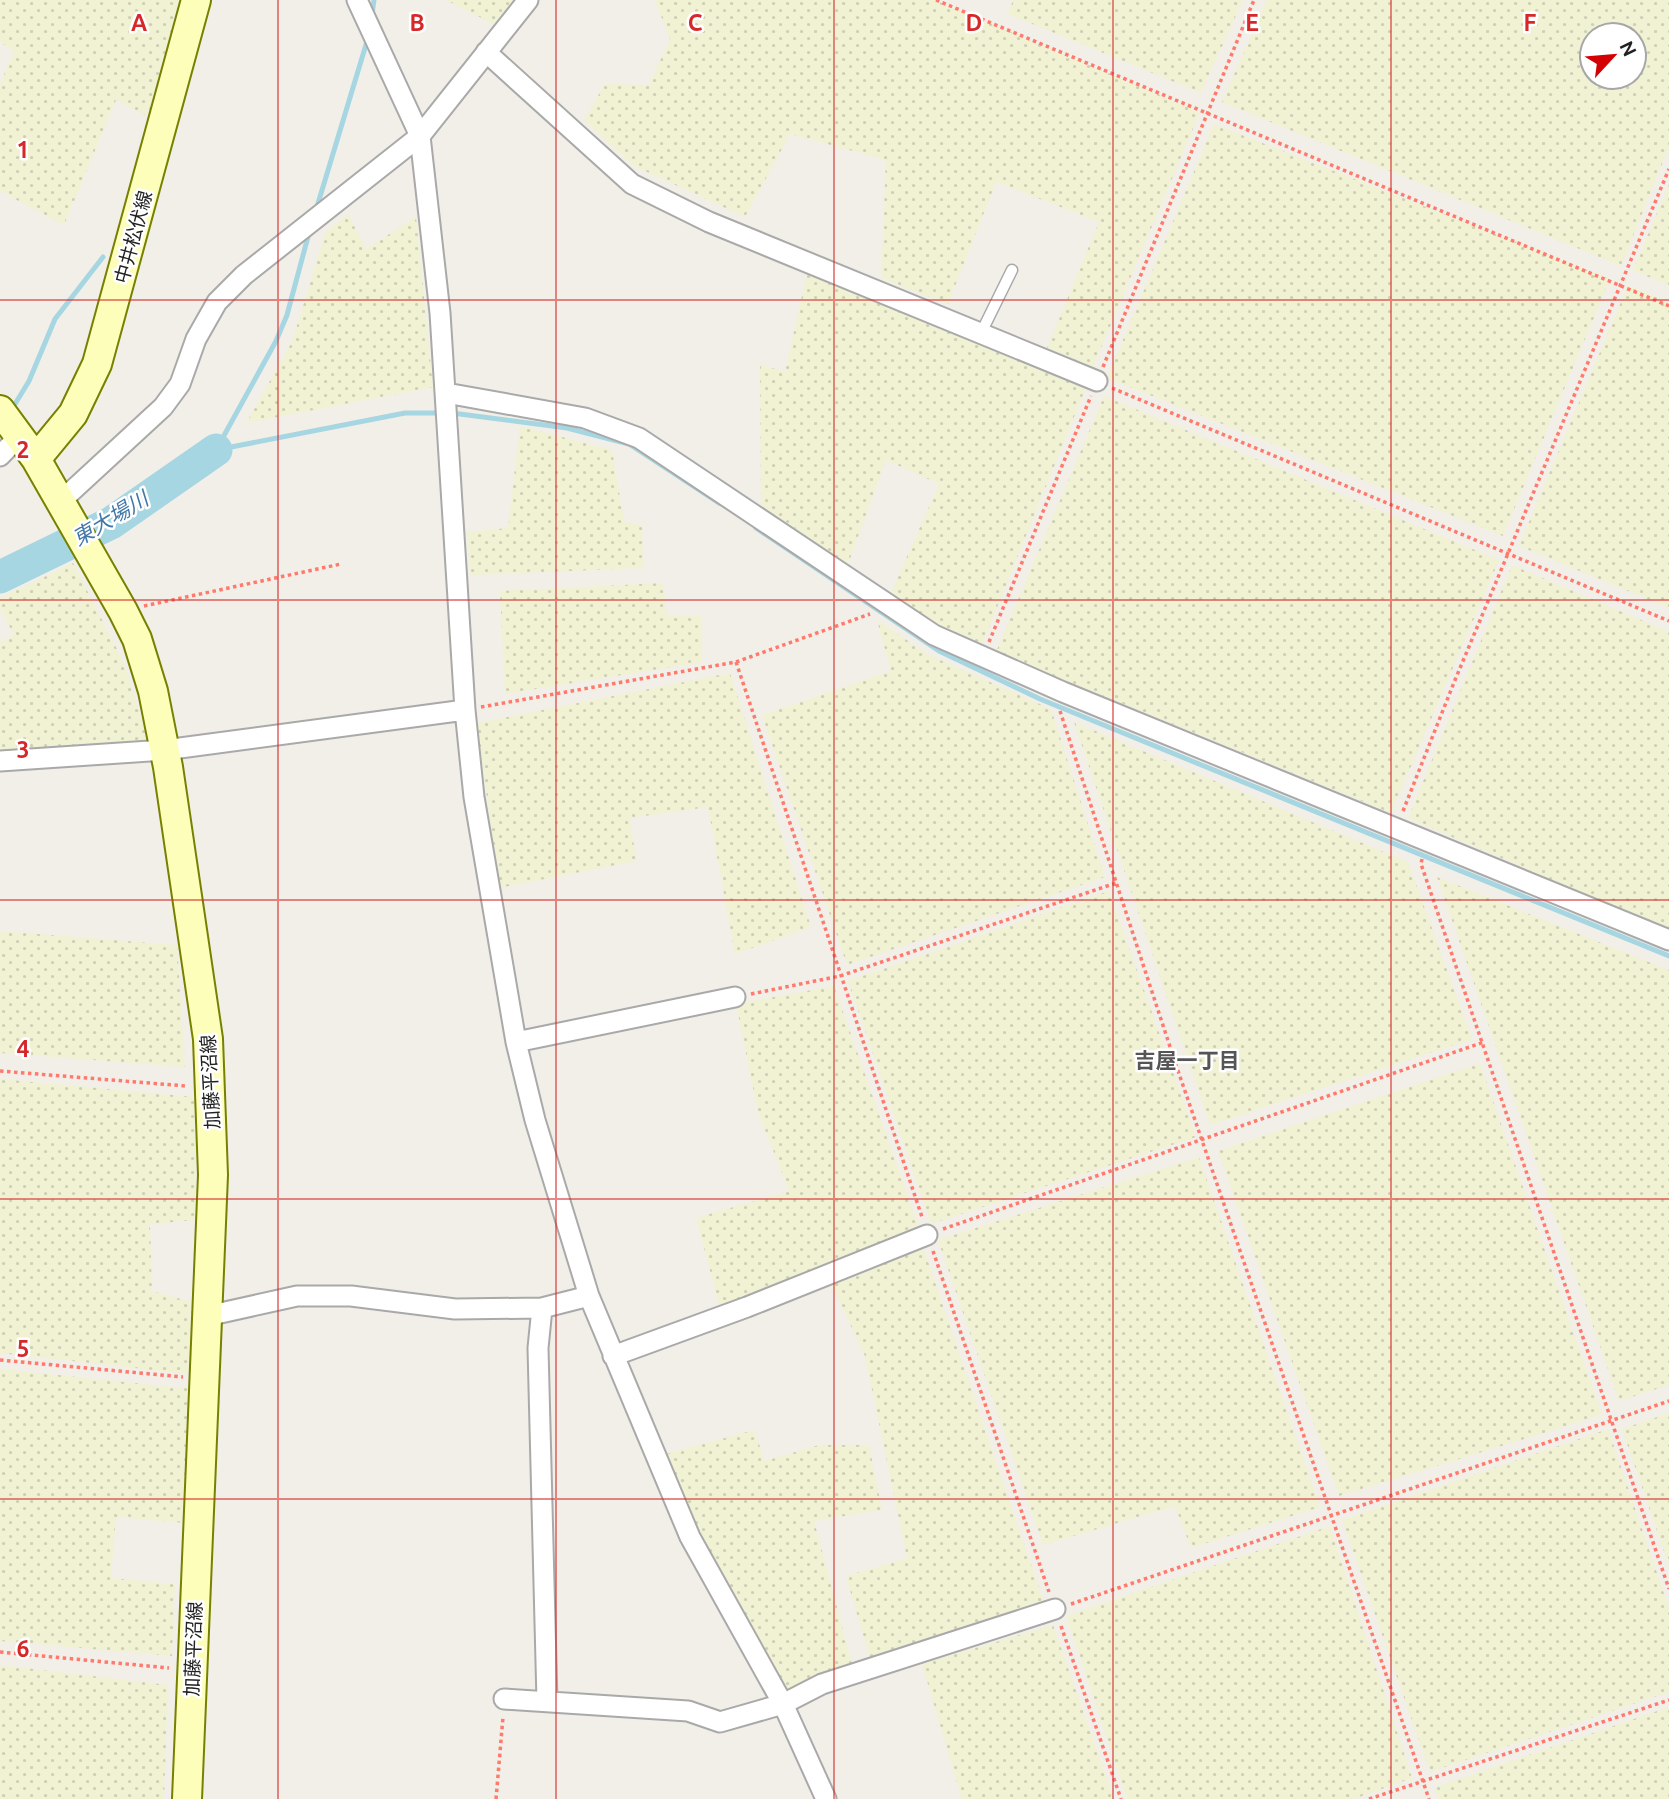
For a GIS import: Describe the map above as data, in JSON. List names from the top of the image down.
{
  "streets": {
    "main road": ["中井松伏線", "加藤平沼線"]
  },
  "crossings": [
    ["中井松伏線", "加藤平沼線"]
  ],
  "districts": ["吉屋一丁目"],
  "water": ["東大場川"],
  "north": "top right",
  "grid": {
    "columns": [
      "A",
      "B",
      "C",
      "D",
      "E",
      "F"
    ],
    "rows": [
      "1",
      "2",
      "3",
      "4",
      "5",
      "6"
    ]
  }
}
